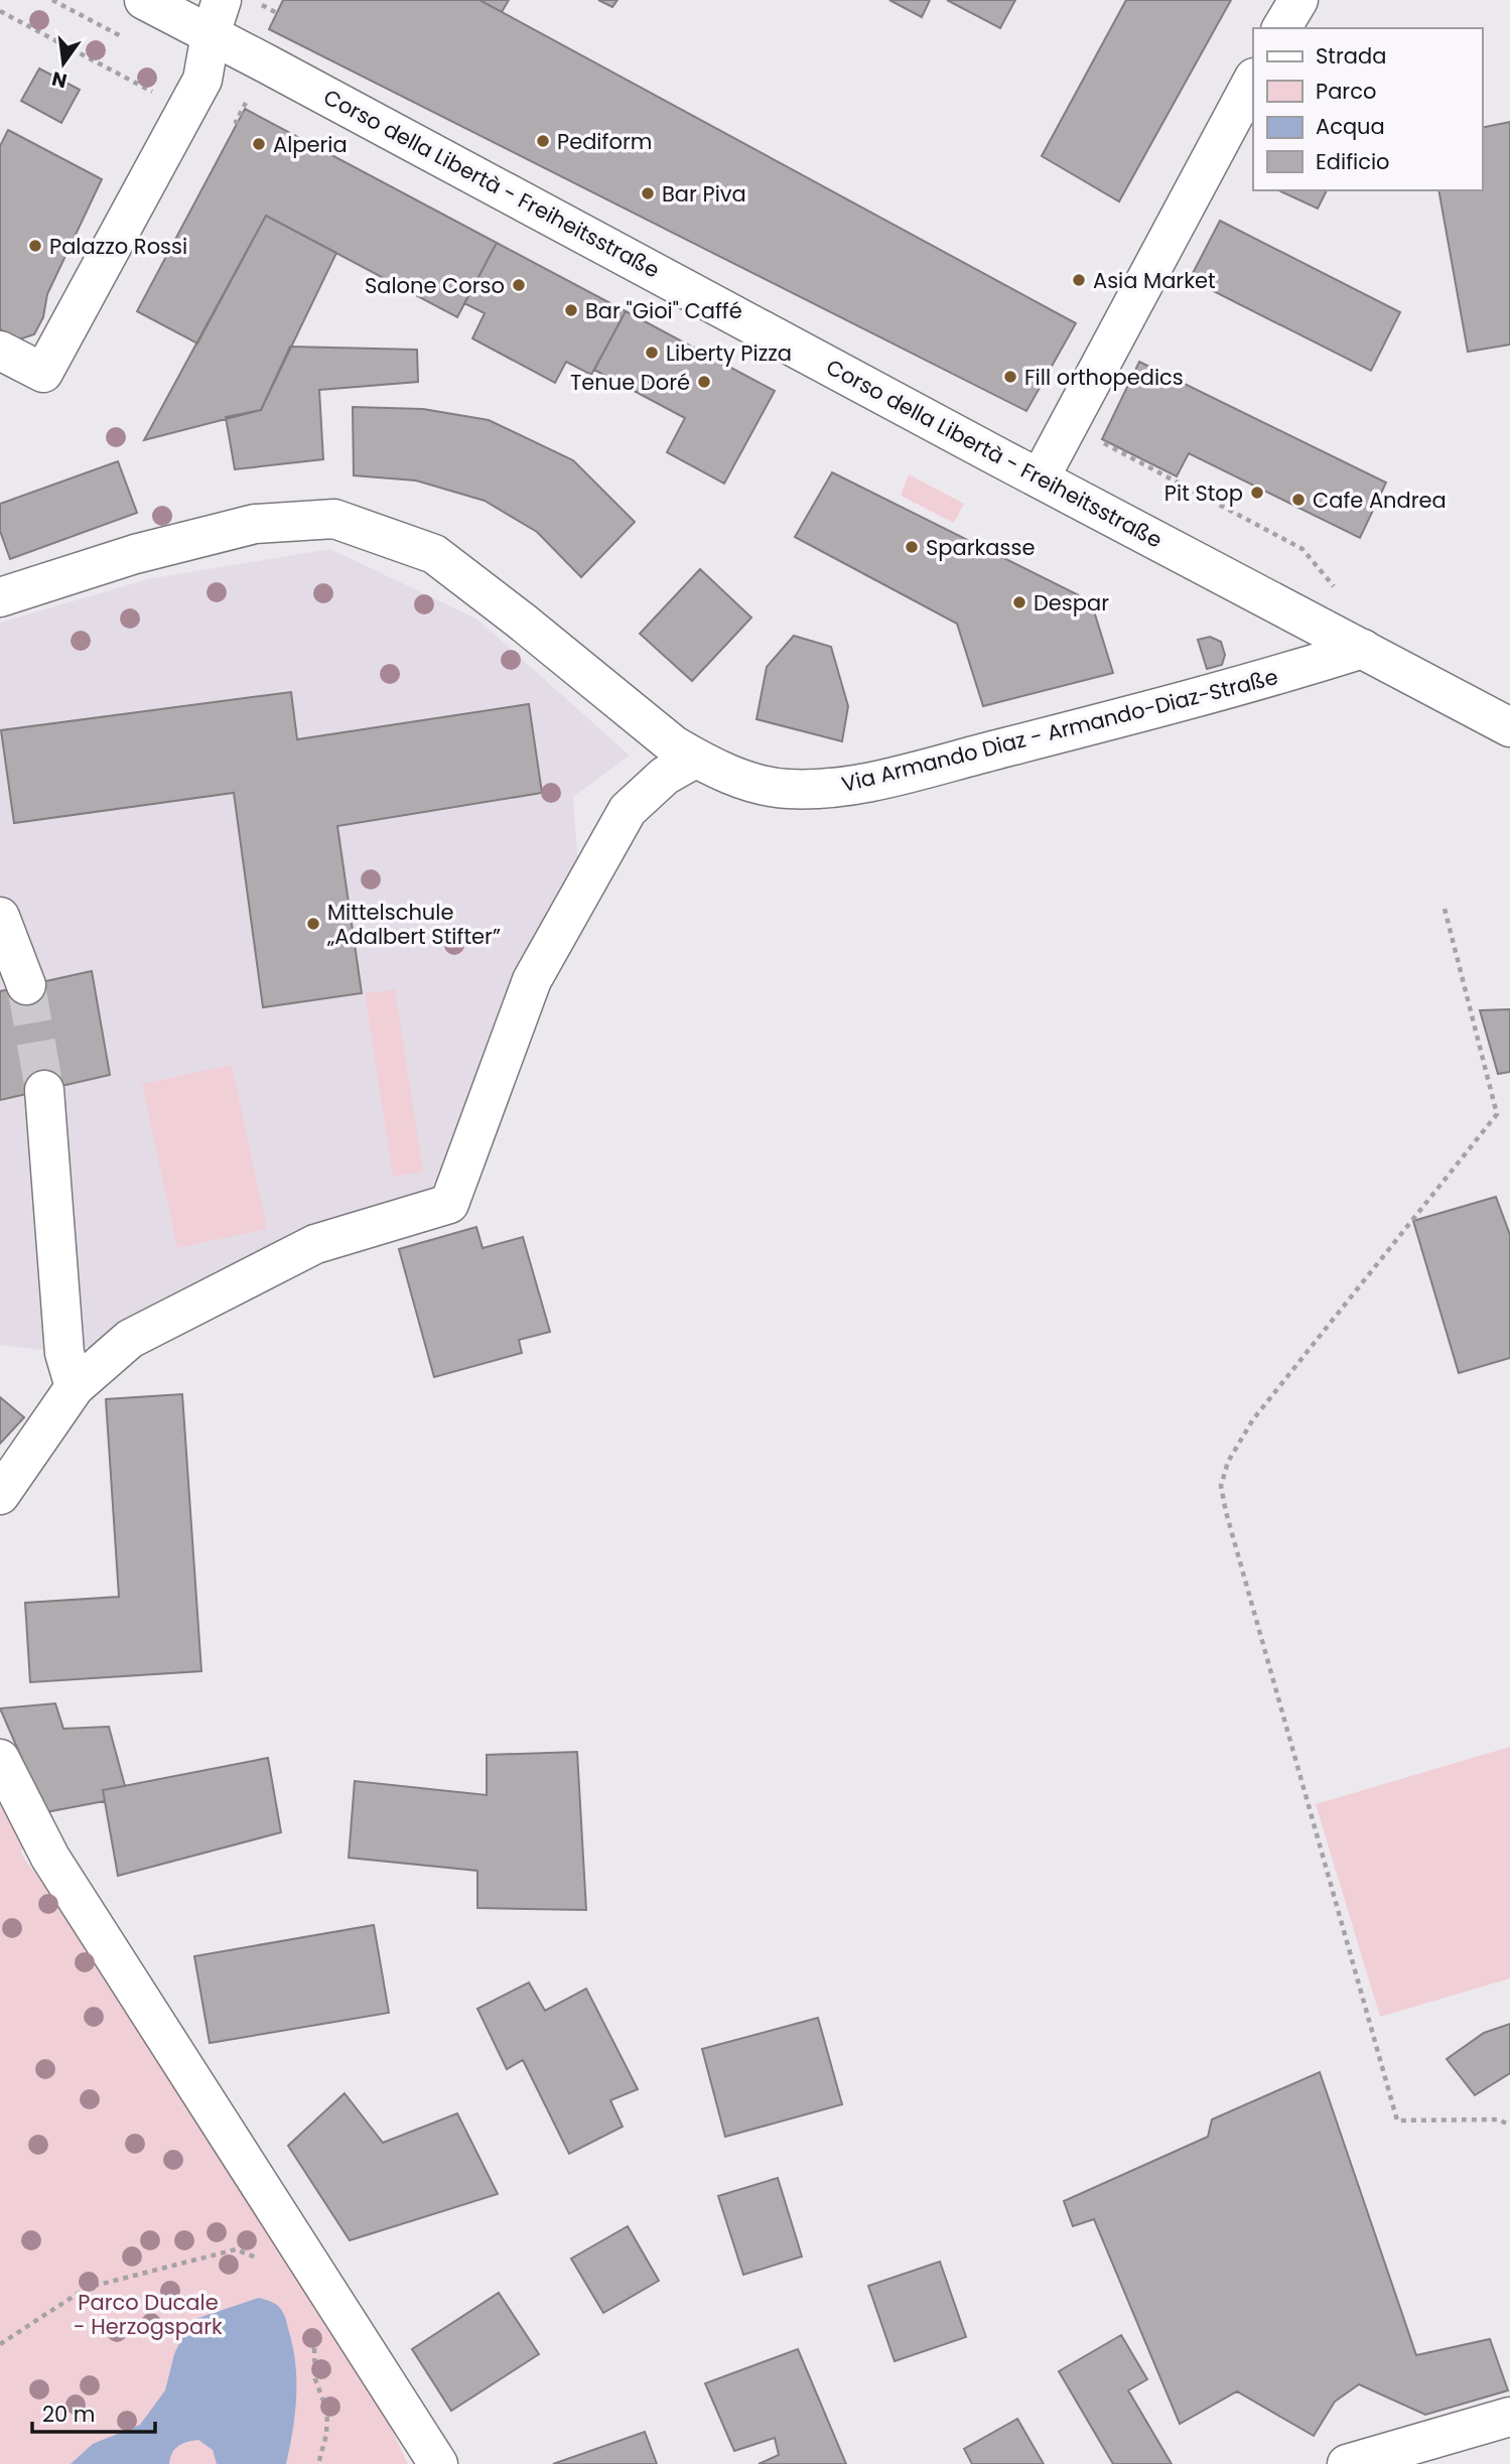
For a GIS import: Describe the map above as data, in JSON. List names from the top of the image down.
{
  "streets": {
    "street": ["Corso della Libertà - Freiheitsstraße", "Via Armando Diaz - Armando-Diaz-Straße"]
  },
  "crossings": [
    ["Corso della Libertà - Freiheitsstraße", "Via Armando Diaz - Armando-Diaz-Straße"]
  ],
  "parks": ["Parco Ducale - Herzogspark"],
  "places": [
    "Pediform",
    "Alperia",
    "Bar Piva",
    "Palazzo Rossi",
    "Asia Market",
    "Salone Corso",
    "Bar \"Gioi\" Caffé",
    "Liberty Pizza",
    "Fill orthopedics",
    "Tenue Doré",
    "Pit Stop",
    "Cafe Andrea",
    "Sparkasse",
    "Despar",
    "Mittelschule „Adalbert Stifter”"
  ],
  "legend": [
    "Strada",
    "Parco",
    "Acqua",
    "Edificio"
  ],
  "scale_bar": "20 m",
  "north": "bottom"
}
